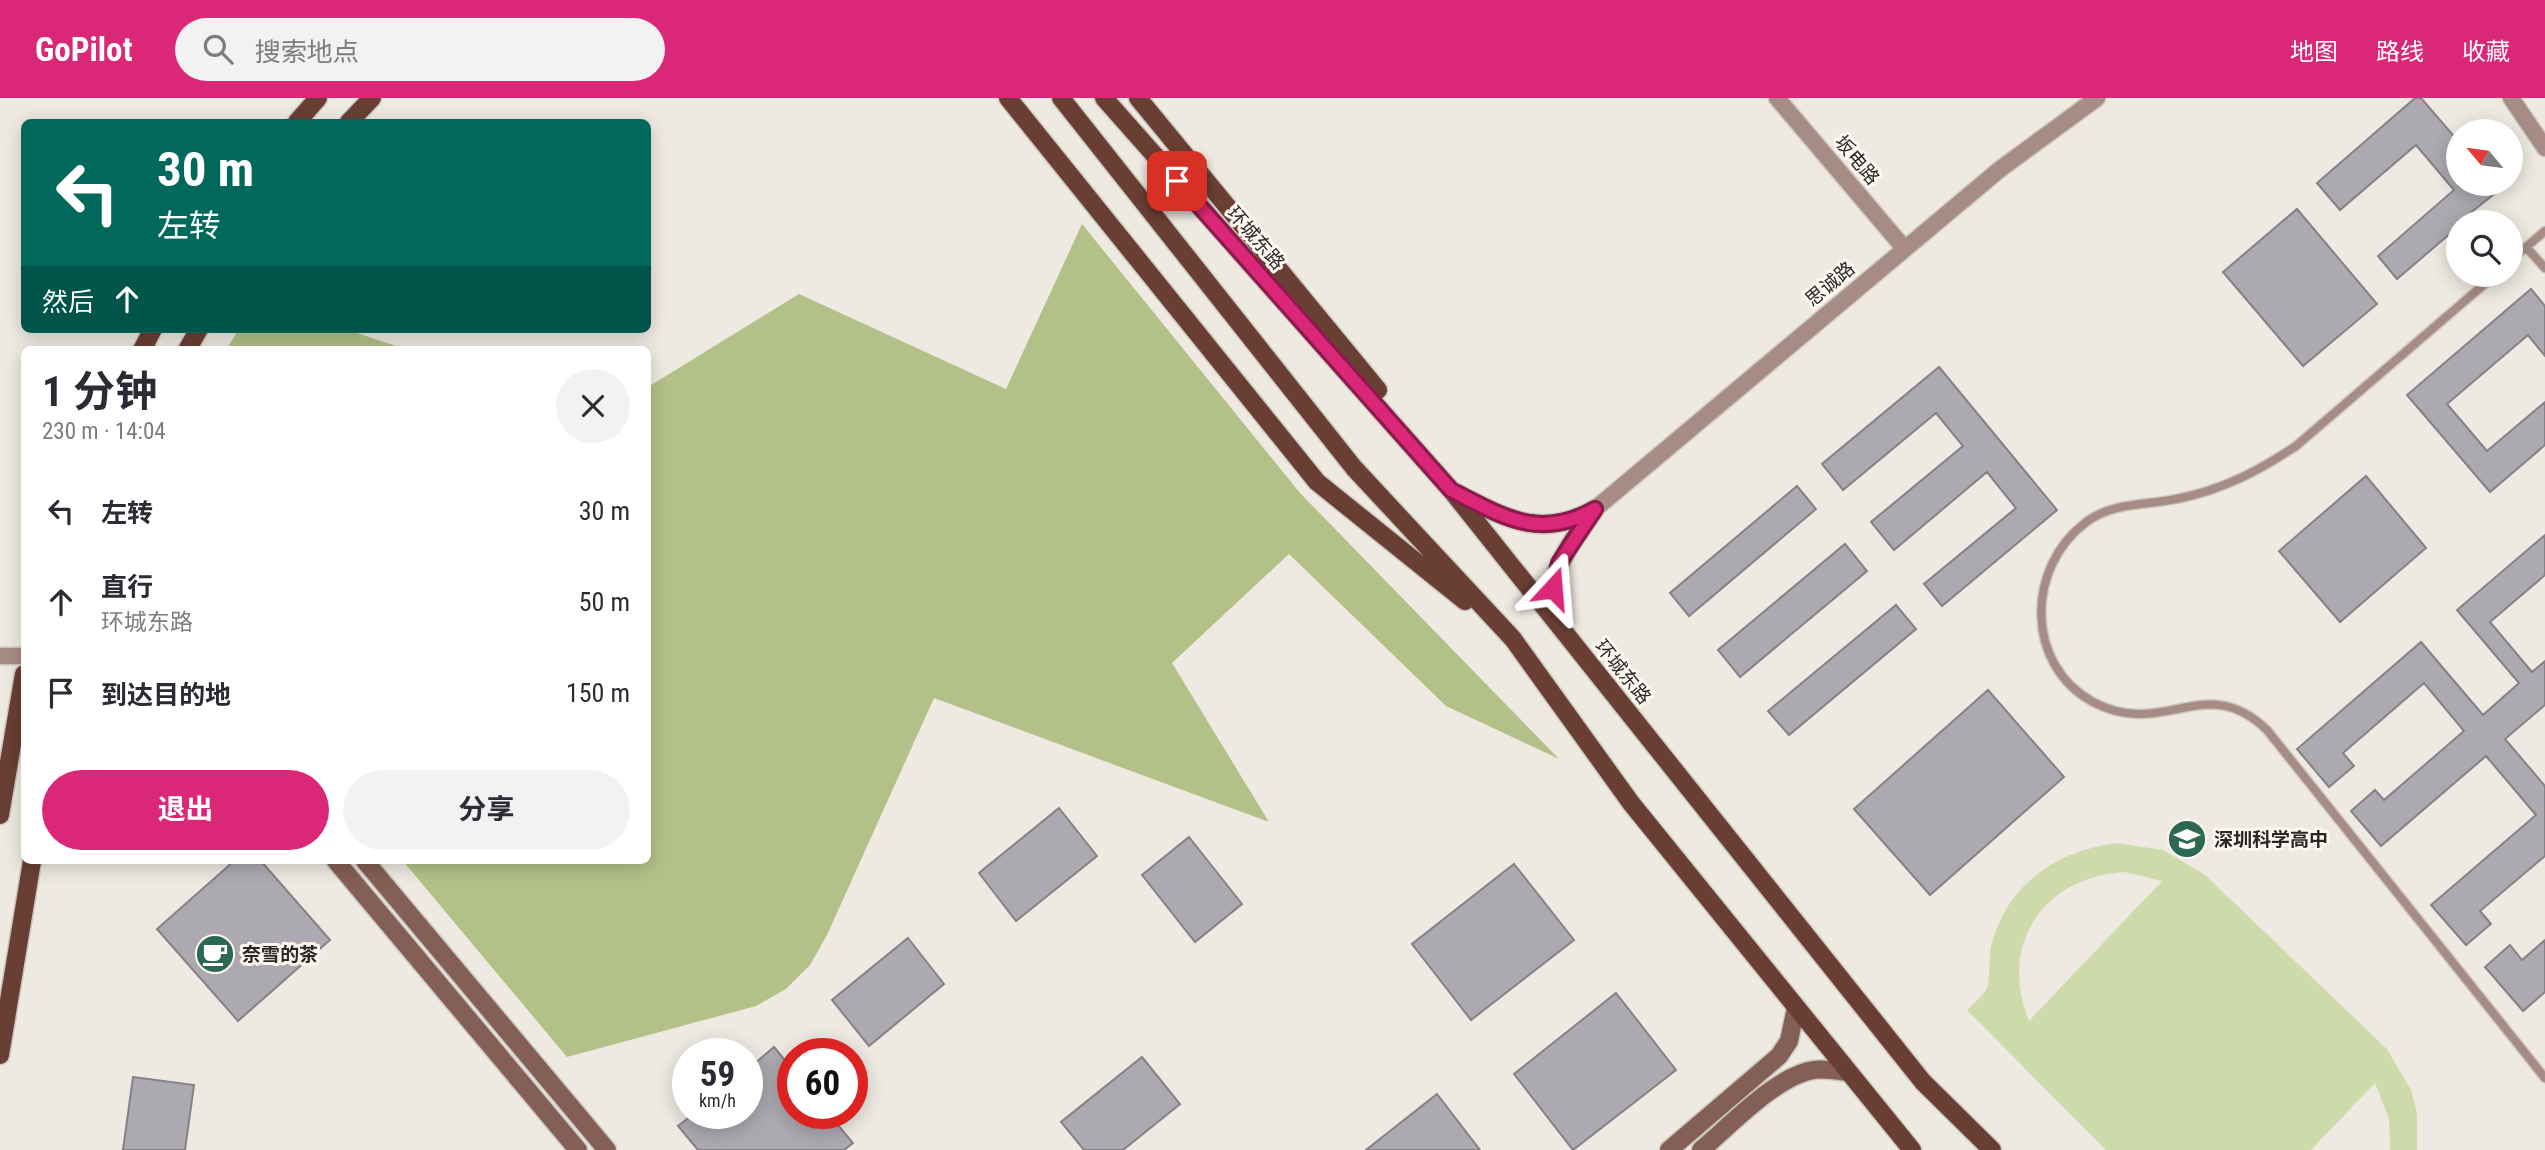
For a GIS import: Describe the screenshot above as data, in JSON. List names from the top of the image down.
{
  "streets": {
    "main road": ["环城东路"],
    "street": ["坂电路", "思诚路"]
  },
  "crossings": [
    ["坂电路", "思诚路"]
  ],
  "places": {
    "school or university": ["深圳科学高中"],
    "cafe": ["奈雪的茶"]
  },
  "north": "top left",
  "page": {
    "header": "GoPilot",
    "search": "搜索地点",
    "nav": ["地图", "路线", "收藏"],
    "turn": ["30 m", "左转"],
    "then": "然后",
    "heading": ["1 分钟", "230 m · 14:04"],
    "list": [
      {
        "name": "左转",
        "value": "30 m"
      },
      {
        "name": "直行",
        "note": "环城东路",
        "value": "50 m"
      },
      {
        "name": "到达目的地",
        "value": "150 m"
      }
    ],
    "buttons": ["退出", "分享"],
    "speed": "59 km/h",
    "limit": "60"
  }
}
